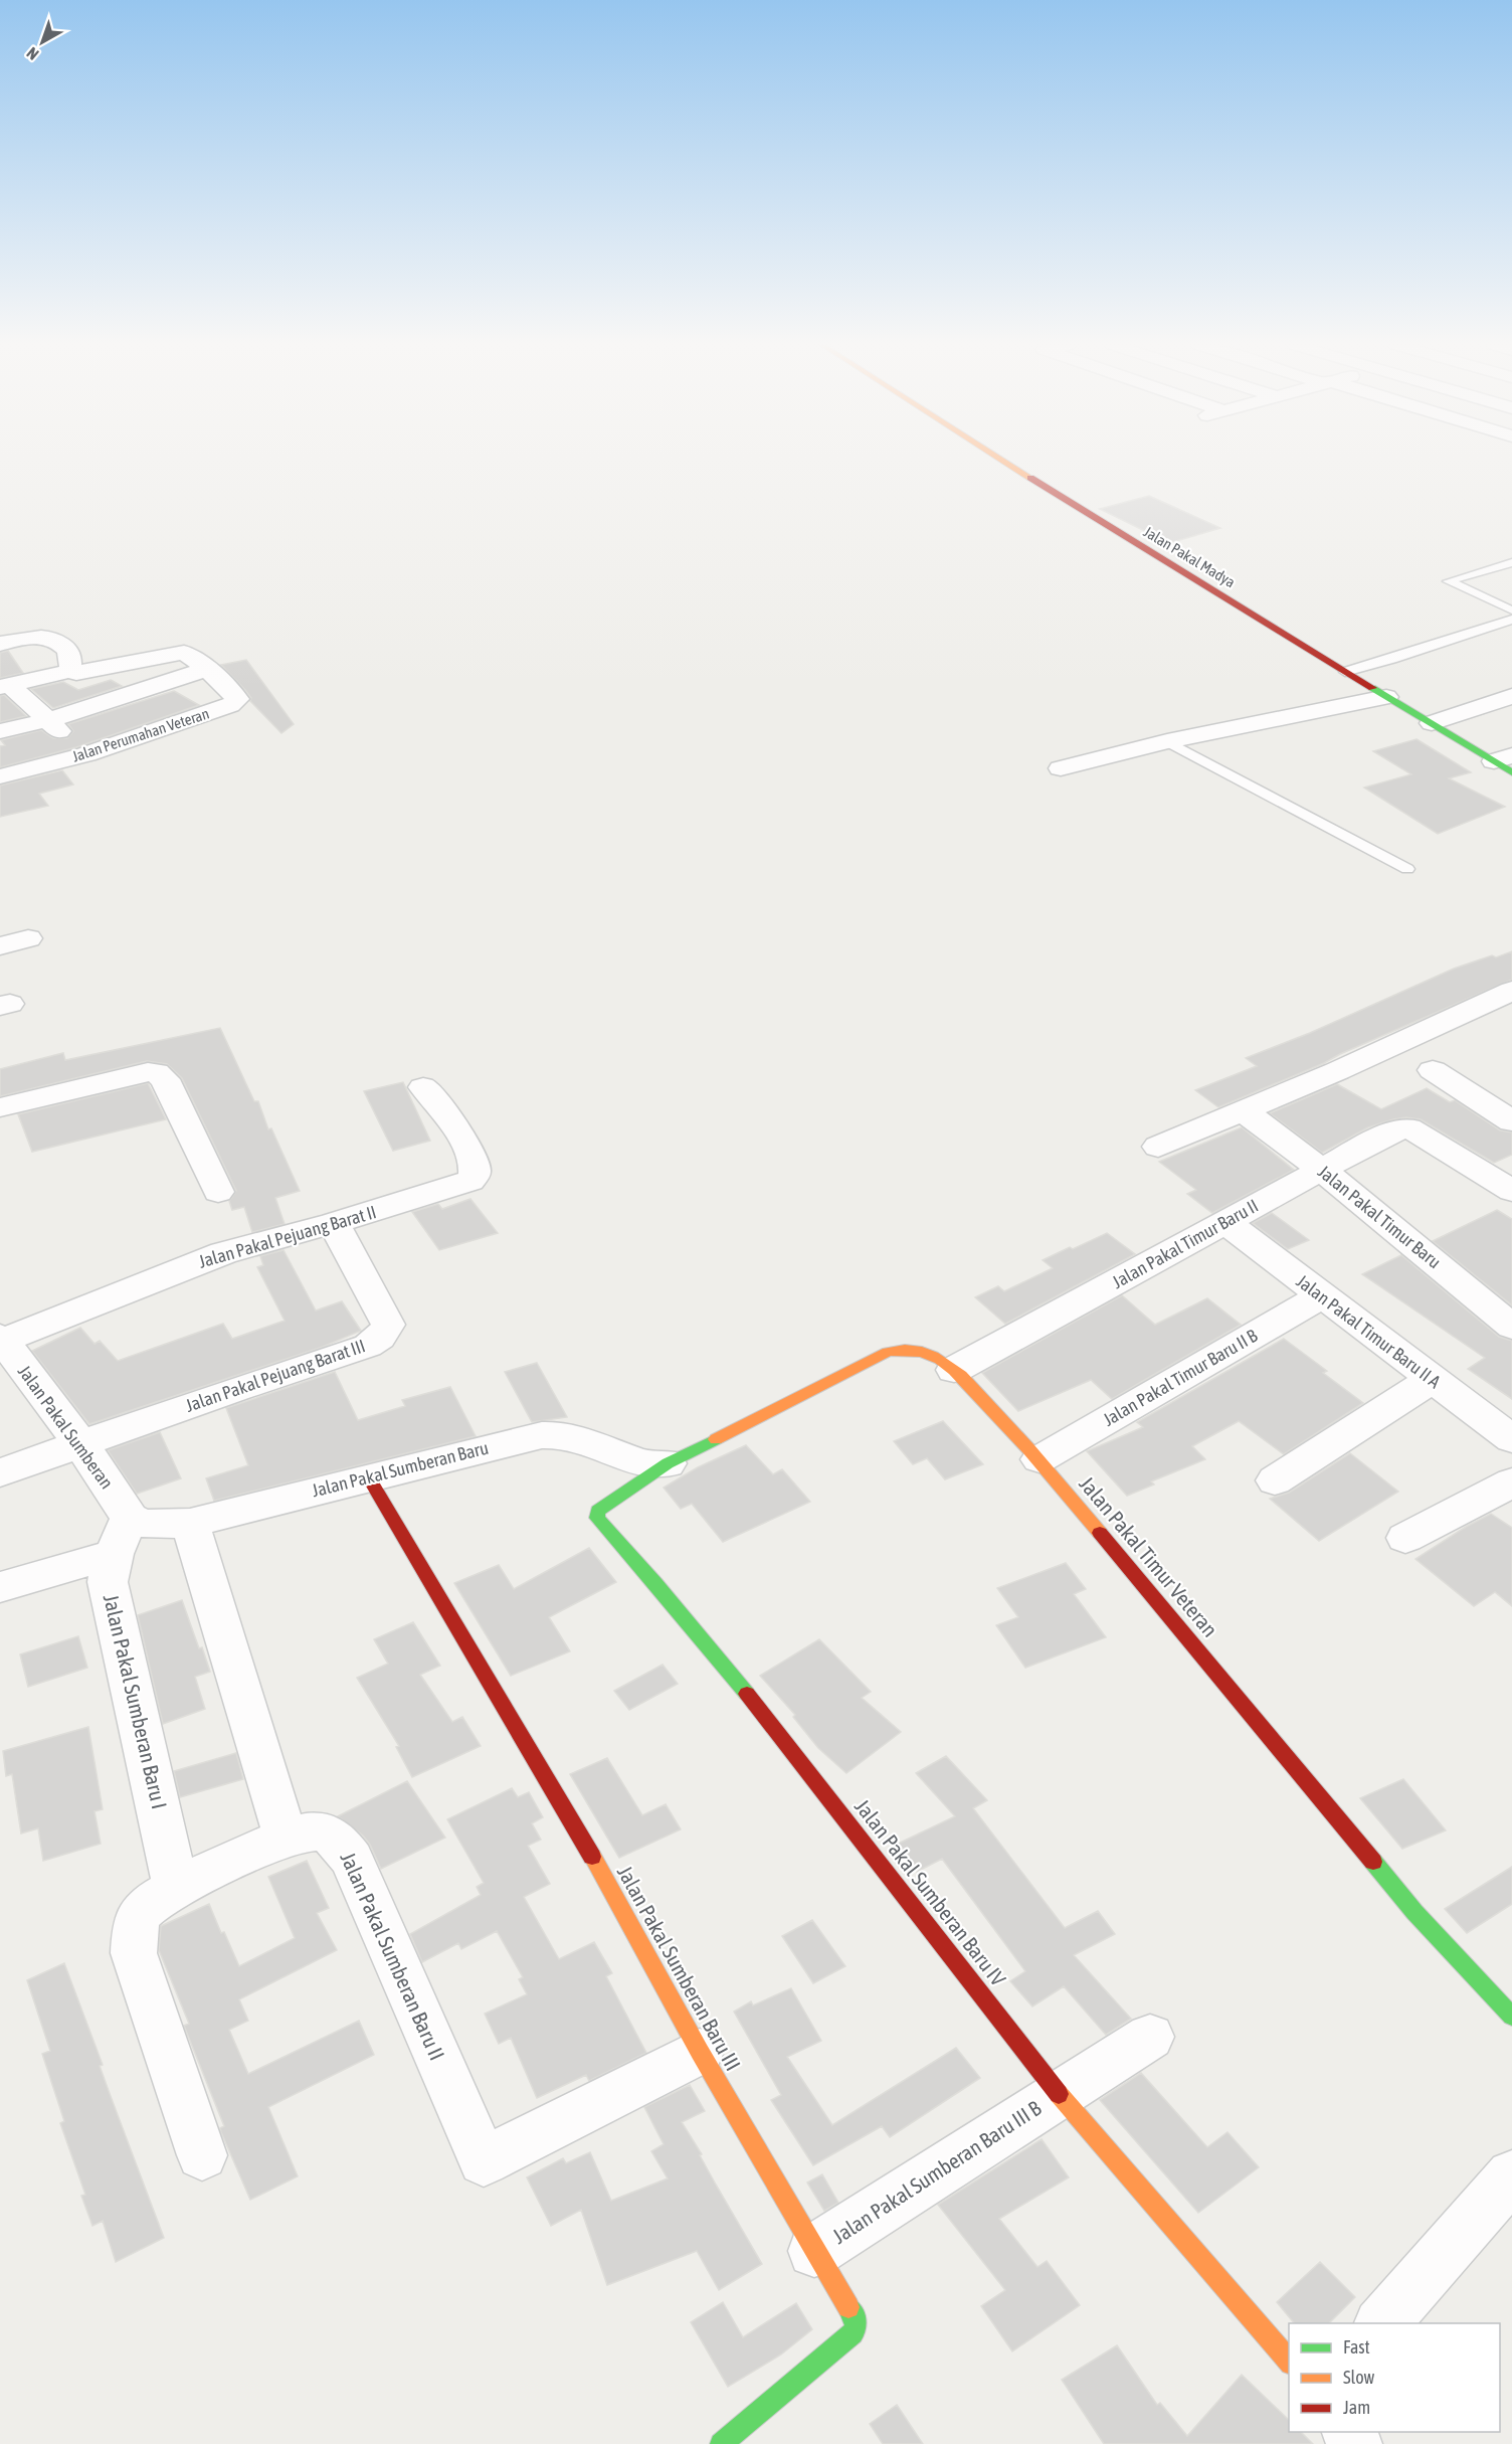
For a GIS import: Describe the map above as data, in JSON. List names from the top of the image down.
{
  "streets": {
    "street": [
      "Jalan Pakal Madya",
      "Jalan Perumahan Veteran",
      "Jalan Pakal Timur Baru",
      "Jalan Pakal Pejuang Barat II",
      "Jalan Pakal Timur Baru II",
      "Jalan Pakal Timur Baru II A",
      "Jalan Pakal Pejuang Barat III",
      "Jalan Pakal Timur Baru II B",
      "Jalan Pakal Sumberan",
      "Jalan Pakal Sumberan Baru",
      "Jalan Pakal Timur Veteran",
      "Jalan Pakal Sumberan Baru I",
      "Jalan Pakal Sumberan Baru IV",
      "Jalan Pakal Sumberan Baru II",
      "Jalan Pakal Sumberan Baru III",
      "Jalan Pakal Sumberan Baru III B"
    ]
  },
  "crossings": [
    ["Jalan Pakal Timur Baru", "Jalan Pakal Timur Baru II"],
    ["Jalan Pakal Pejuang Barat II", "Jalan Pakal Pejuang Barat III"],
    ["Jalan Pakal Pejuang Barat II", "Jalan Pakal Sumberan"],
    ["Jalan Pakal Timur Baru II", "Jalan Pakal Timur Baru II A"],
    ["Jalan Pakal Timur Baru II", "Jalan Pakal Timur Veteran"],
    ["Jalan Pakal Timur Baru II A", "Jalan Pakal Timur Baru II B"],
    ["Jalan Pakal Pejuang Barat III", "Jalan Pakal Sumberan"],
    ["Jalan Pakal Timur Baru II B", "Jalan Pakal Timur Veteran"],
    ["Jalan Pakal Sumberan", "Jalan Pakal Sumberan Baru"],
    ["Jalan Pakal Sumberan", "Jalan Pakal Sumberan Baru I"],
    ["Jalan Pakal Sumberan Baru", "Jalan Pakal Timur Veteran"],
    ["Jalan Pakal Sumberan Baru", "Jalan Pakal Sumberan Baru I"],
    ["Jalan Pakal Sumberan Baru", "Jalan Pakal Sumberan Baru IV"],
    ["Jalan Pakal Sumberan Baru", "Jalan Pakal Sumberan Baru III"],
    ["Jalan Pakal Timur Veteran", "Jalan Pakal Sumberan Baru IV"],
    ["Jalan Pakal Sumberan Baru IV", "Jalan Pakal Sumberan Baru III B"],
    ["Jalan Pakal Sumberan Baru II", "Jalan Pakal Sumberan Baru III"],
    ["Jalan Pakal Sumberan Baru III", "Jalan Pakal Sumberan Baru III B"]
  ],
  "legend": ["Fast", "Slow", "Jam"],
  "north": "bottom left"
}
